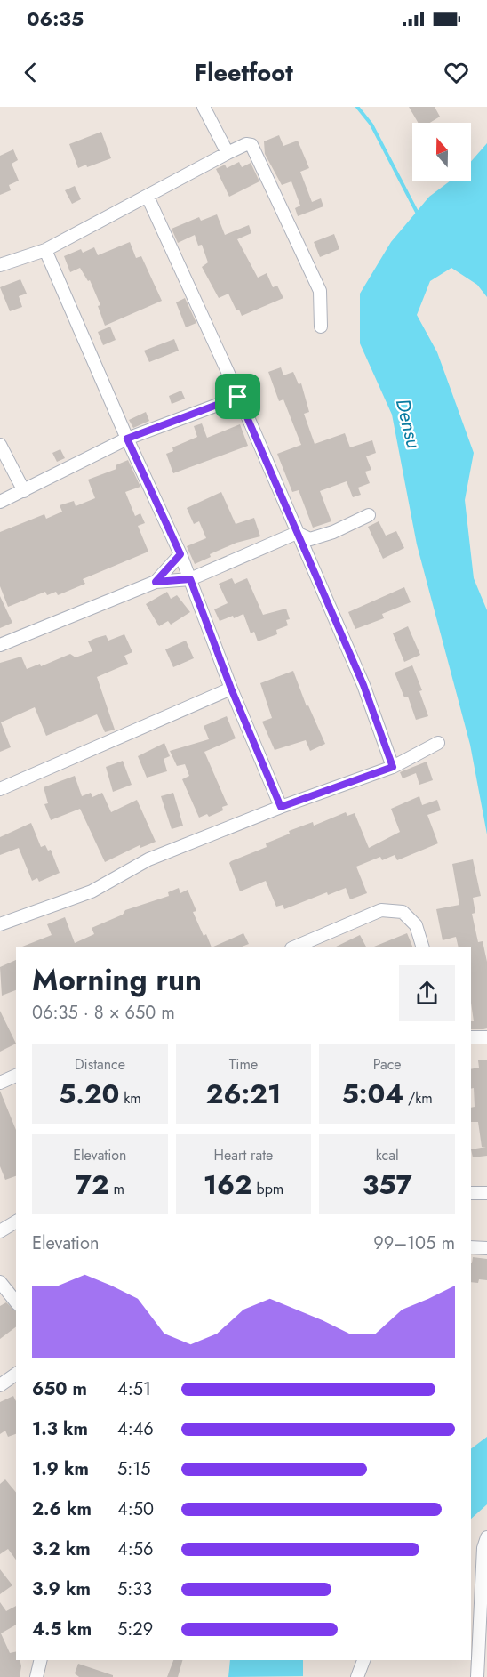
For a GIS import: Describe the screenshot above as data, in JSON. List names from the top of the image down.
{
  "water": ["Densu"],
  "north": "top",
  "page": {
    "status": "06:35",
    "header": "Fleetfoot",
    "heading": ["Morning run", "06:35 · 8 × 650 m"],
    "stats": [
      ["Distance", "5.20 km"],
      ["Time", "26:21"],
      ["Pace", "5:04 /km"],
      ["Elevation", "72 m"],
      ["Heart rate", "162 bpm"],
      ["kcal", "357"]
    ],
    "chart": ["Elevation", "99–105 m"],
    "list": [
      {
        "name": "650 m",
        "note": "4:51"
      },
      {
        "name": "1.3 km",
        "note": "4:46"
      },
      {
        "name": "1.9 km",
        "note": "5:15"
      },
      {
        "name": "2.6 km",
        "note": "4:50"
      },
      {
        "name": "3.2 km",
        "note": "4:56"
      },
      {
        "name": "3.9 km",
        "note": "5:33"
      },
      {
        "name": "4.5 km",
        "note": "5:29"
      }
    ]
  }
}
